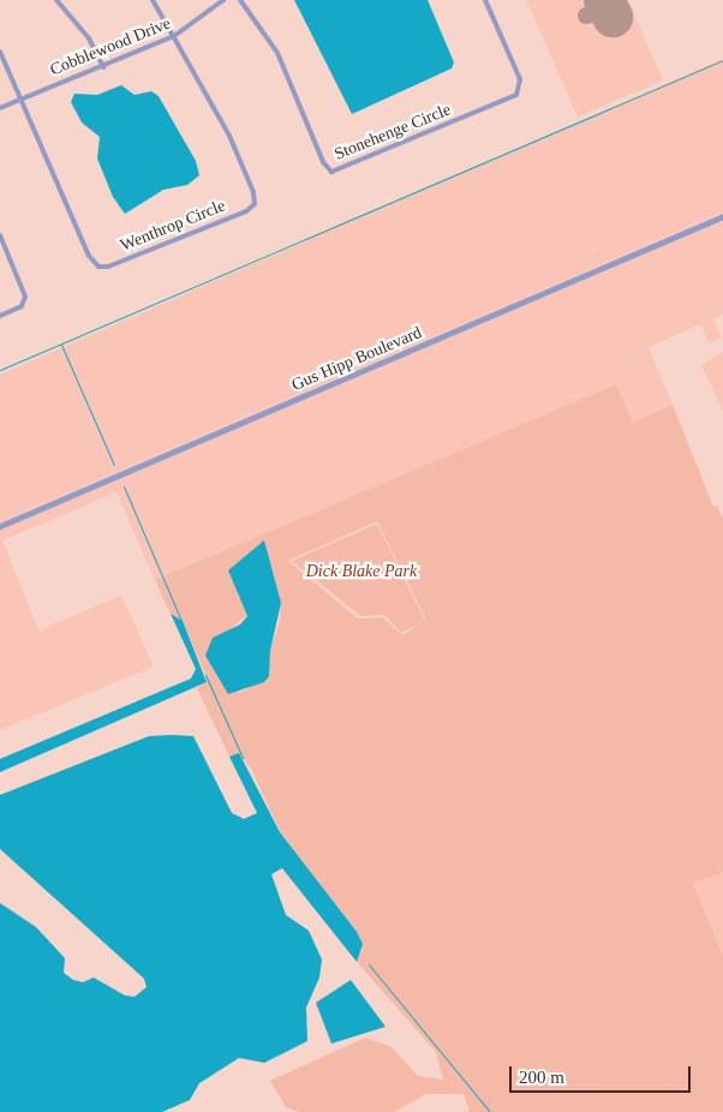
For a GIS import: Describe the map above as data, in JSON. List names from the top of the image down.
{
  "streets": {
    "street": [
      "Cobblewood Drive",
      "Stonehenge Circle",
      "Wenthrop Circle",
      "Gus Hipp Boulevard"
    ]
  },
  "crossings": [
    ["Cobblewood Drive", "Wenthrop Circle"]
  ],
  "parks": ["Dick Blake Park"],
  "scale_bar": "200 m"
}
